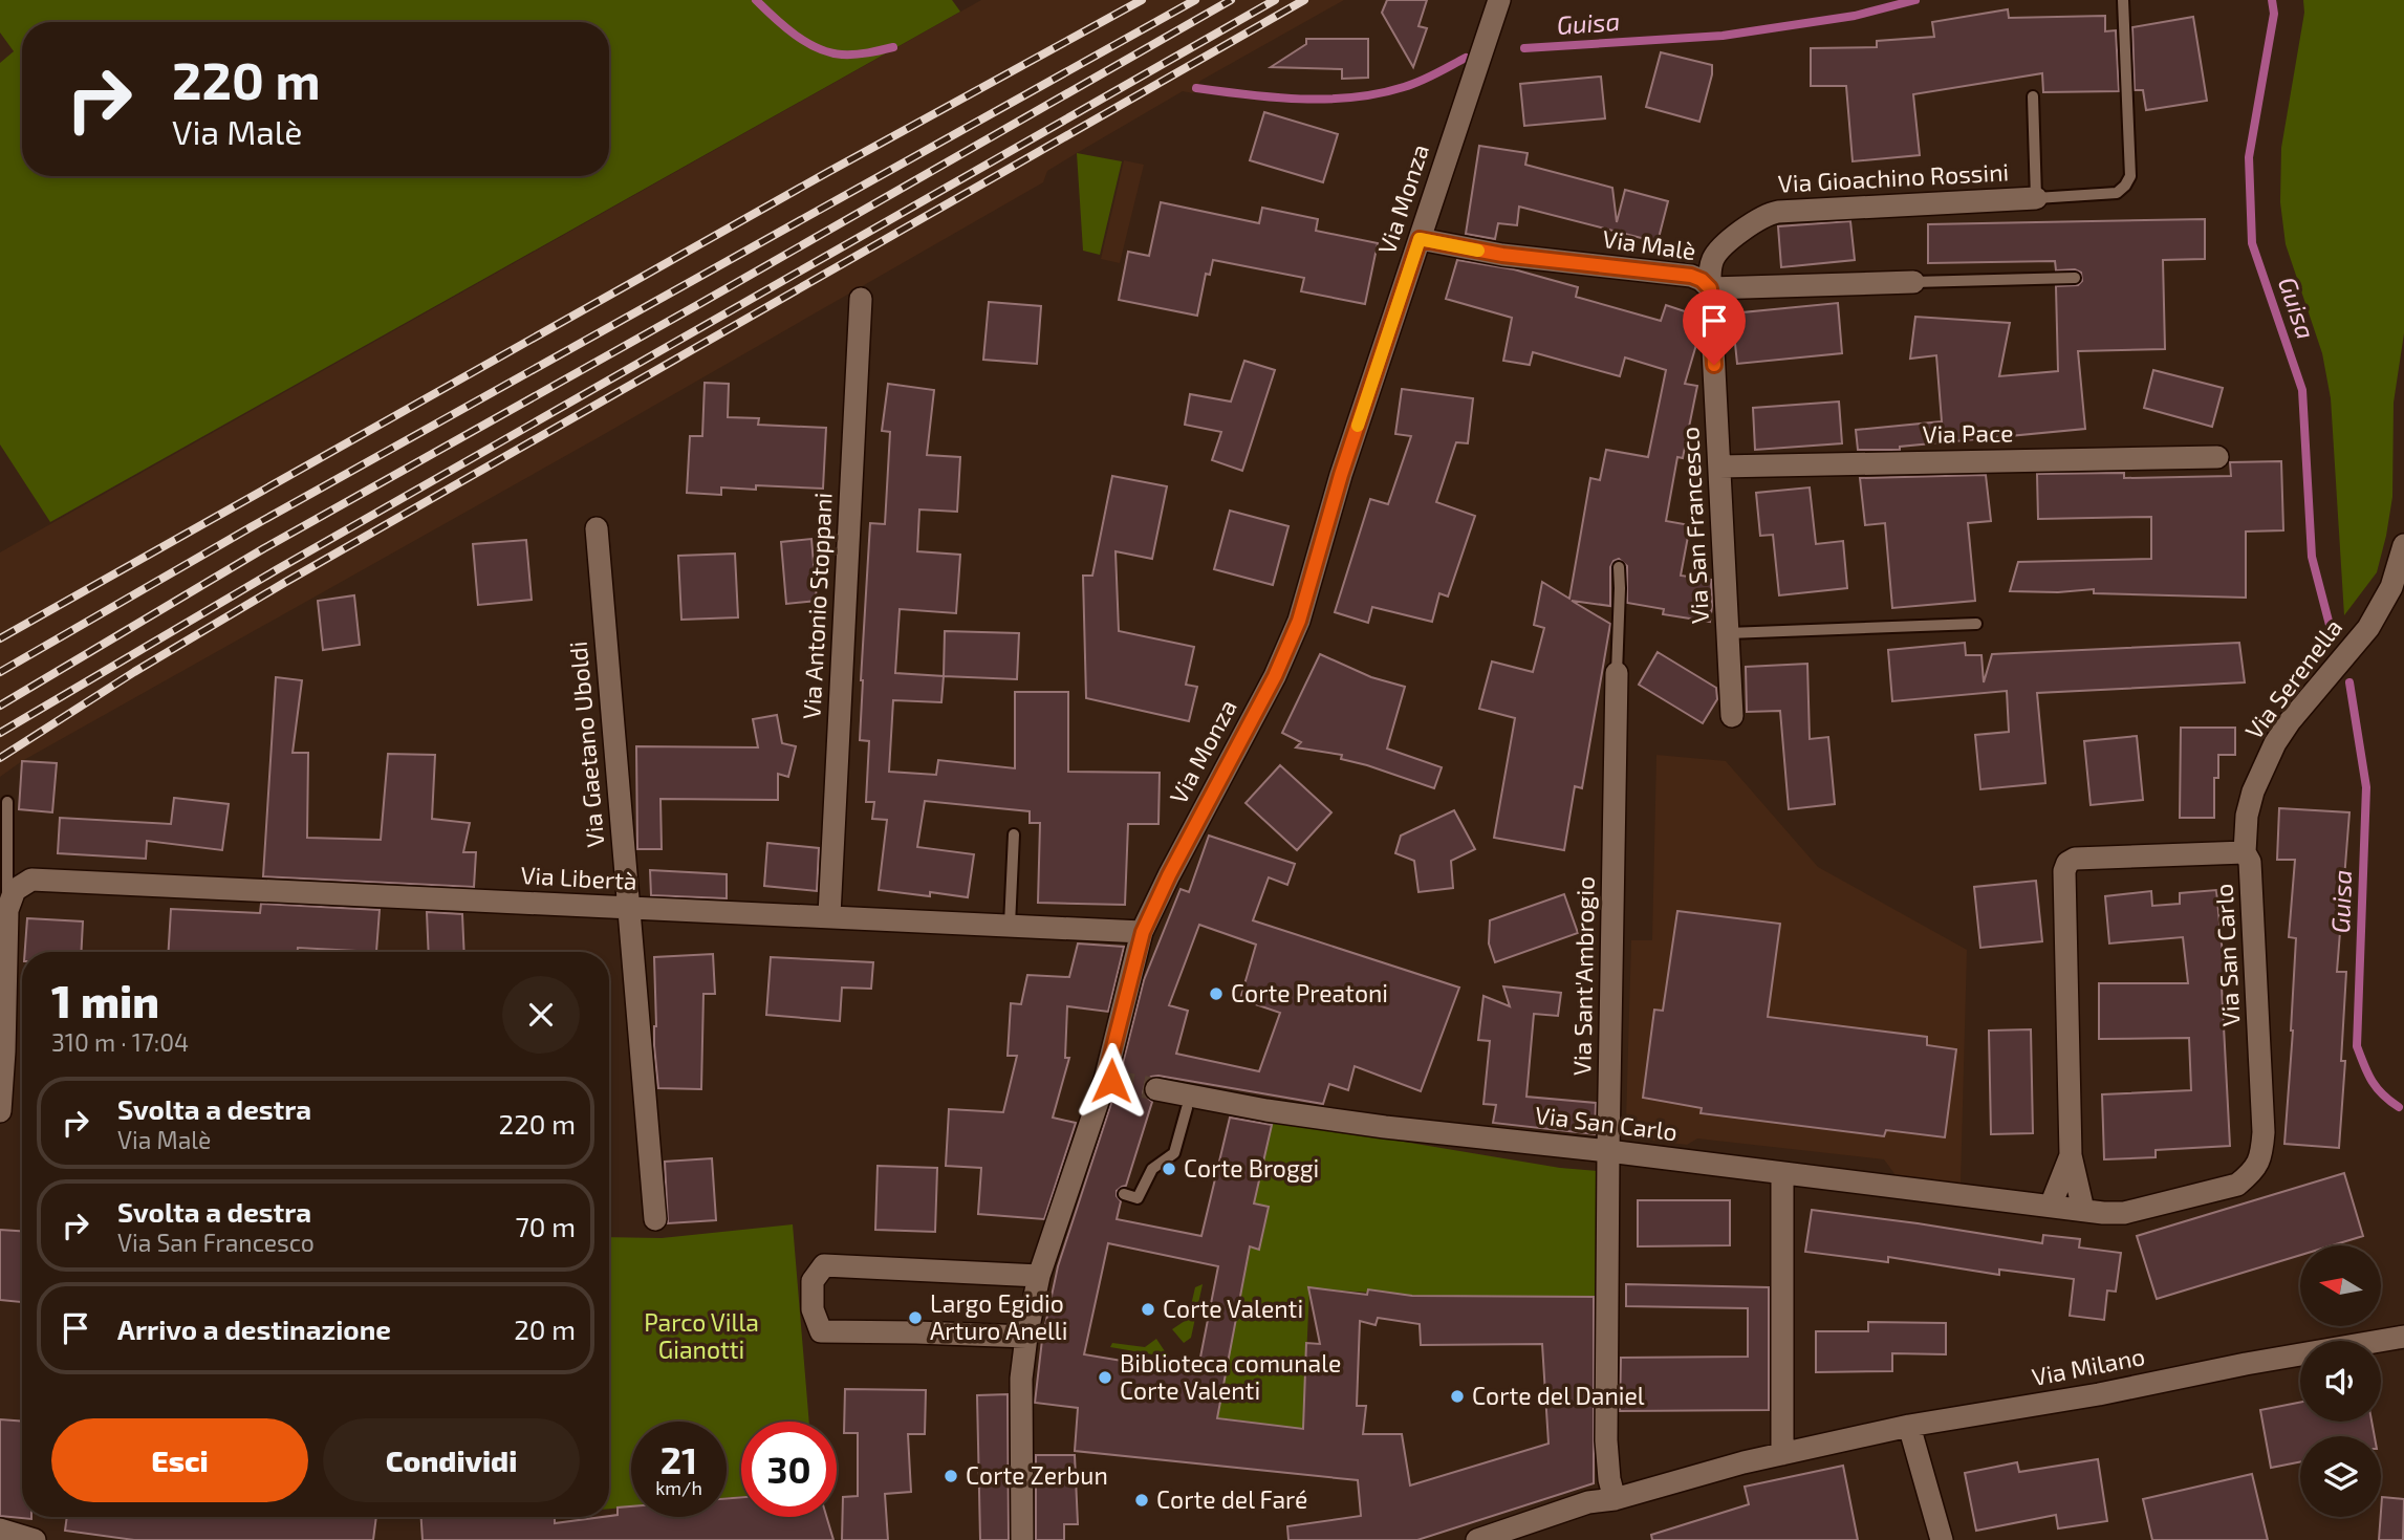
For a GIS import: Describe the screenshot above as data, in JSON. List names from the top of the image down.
{
  "streets": {
    "street": [
      "Via Gioachino Rossini",
      "Via Monza",
      "Via Malè",
      "Via Pace",
      "Via San Francesco",
      "Via Antonio Stoppani",
      "Via Serenella",
      "Via Gaetano Uboldi",
      "Via Libertà",
      "Via San Carlo",
      "Via Sant'Ambrogio",
      "Via Milano"
    ]
  },
  "crossings": [
    ["Via Gioachino Rossini", "Via Malè"],
    ["Via Gioachino Rossini", "Via San Francesco"],
    ["Via Monza", "Via Malè"],
    ["Via Monza", "Via Libertà"],
    ["Via Malè", "Via San Francesco"],
    ["Via Pace", "Via San Francesco"],
    ["Via Antonio Stoppani", "Via Libertà"],
    ["Via Serenella", "Via San Carlo"],
    ["Via Gaetano Uboldi", "Via Libertà"],
    ["Via San Carlo", "Via Sant'Ambrogio"],
    ["Via Sant'Ambrogio", "Via Milano"]
  ],
  "water": ["Guisa"],
  "parks": ["Parco Villa Gianotti"],
  "places": [
    "Corte Preatoni",
    "Corte Broggi",
    "Corte Valenti",
    "Largo Egidio Arturo Anelli",
    "Biblioteca comunale Corte Valenti",
    "Corte del Daniel",
    "Corte Zerbun",
    "Corte del Faré"
  ],
  "north": "left",
  "page": {
    "turn": ["220 m", "Via Malè"],
    "heading": ["1 min", "310 m · 17:04"],
    "list": [
      {
        "name": "Svolta a destra",
        "note": "Via Malè",
        "value": "220 m"
      },
      {
        "name": "Svolta a destra",
        "note": "Via San Francesco",
        "value": "70 m"
      },
      {
        "name": "Arrivo a destinazione",
        "value": "20 m"
      }
    ],
    "buttons": ["Esci", "Condividi"],
    "speed": "21 km/h",
    "limit": "30"
  }
}
